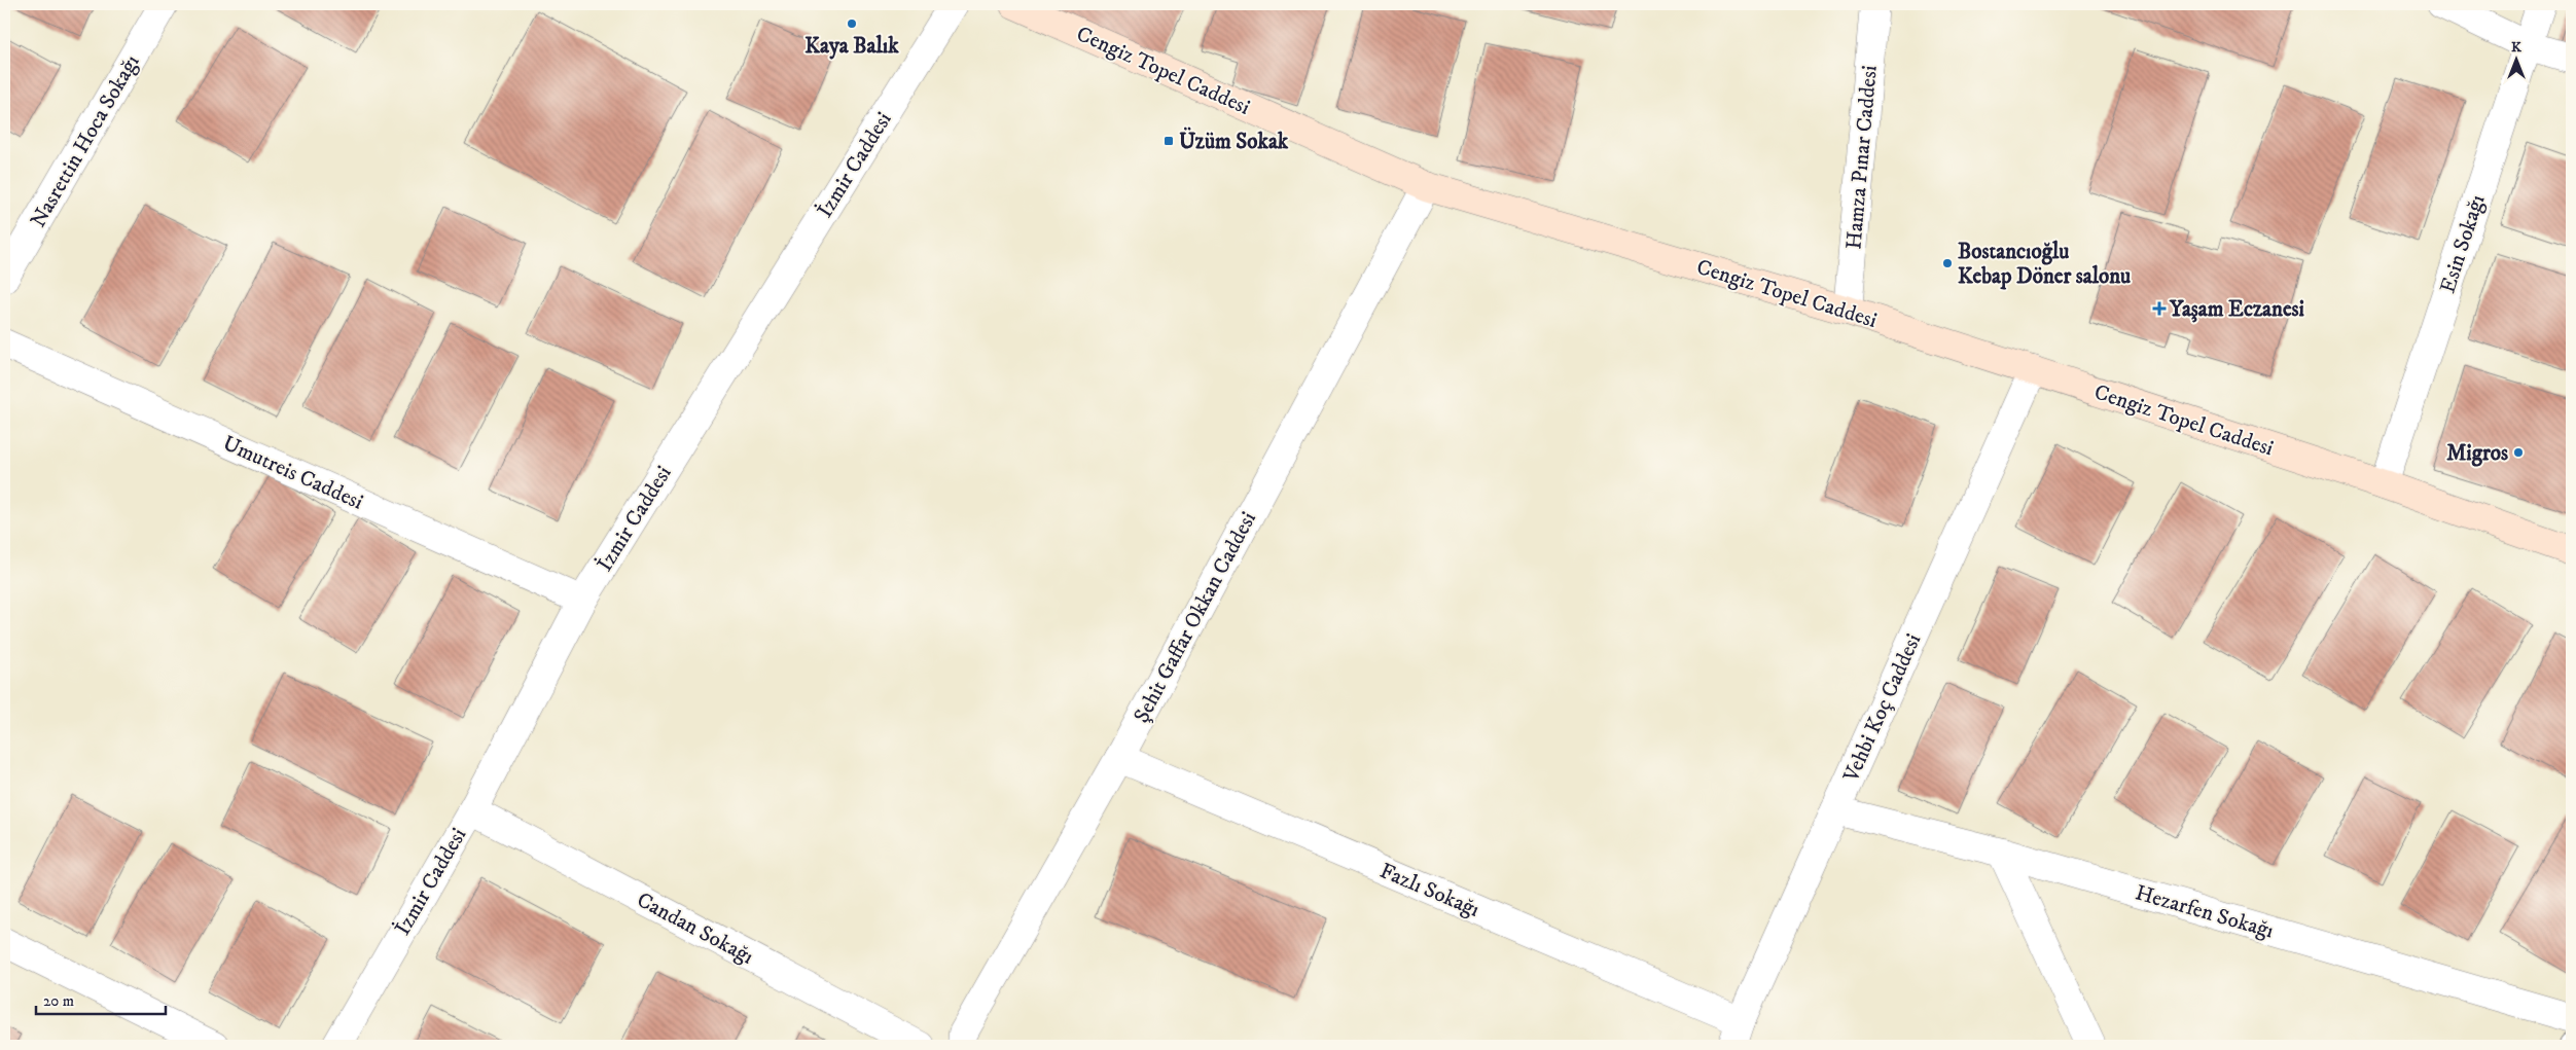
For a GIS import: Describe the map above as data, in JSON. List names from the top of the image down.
{
  "streets": {
    "main road": ["Cengiz Topel Caddesi"],
    "street": [
      "Nasrettin Hoca Sokağı",
      "Hamza Pınar Caddesi",
      "İzmir Caddesi",
      "Esin Sokağı",
      "Umutreis Caddesi",
      "Şehit Gaffar Okkan Caddesi",
      "Vehbi Koç Caddesi",
      "Fazlı Sokağı",
      "Hezarfen Sokağı",
      "Candan Sokağı"
    ]
  },
  "crossings": [
    ["Cengiz Topel Caddesi", "Hamza Pınar Caddesi"],
    ["Cengiz Topel Caddesi", "Esin Sokağı"],
    ["Cengiz Topel Caddesi", "Şehit Gaffar Okkan Caddesi"],
    ["Cengiz Topel Caddesi", "Vehbi Koç Caddesi"],
    ["İzmir Caddesi", "Umutreis Caddesi"],
    ["İzmir Caddesi", "Candan Sokağı"],
    ["Şehit Gaffar Okkan Caddesi", "Fazlı Sokağı"],
    ["Vehbi Koç Caddesi", "Fazlı Sokağı"],
    ["Vehbi Koç Caddesi", "Hezarfen Sokağı"]
  ],
  "places": {
    "other": ["Kaya Balık", "Bostancıoğlu Kebap Döner salonu", "Migros"],
    "transit": ["Üzüm Sokak"],
    "health": ["Yaşam Eczanesi"]
  },
  "scale_bar": "20 m",
  "north": "top"
}
